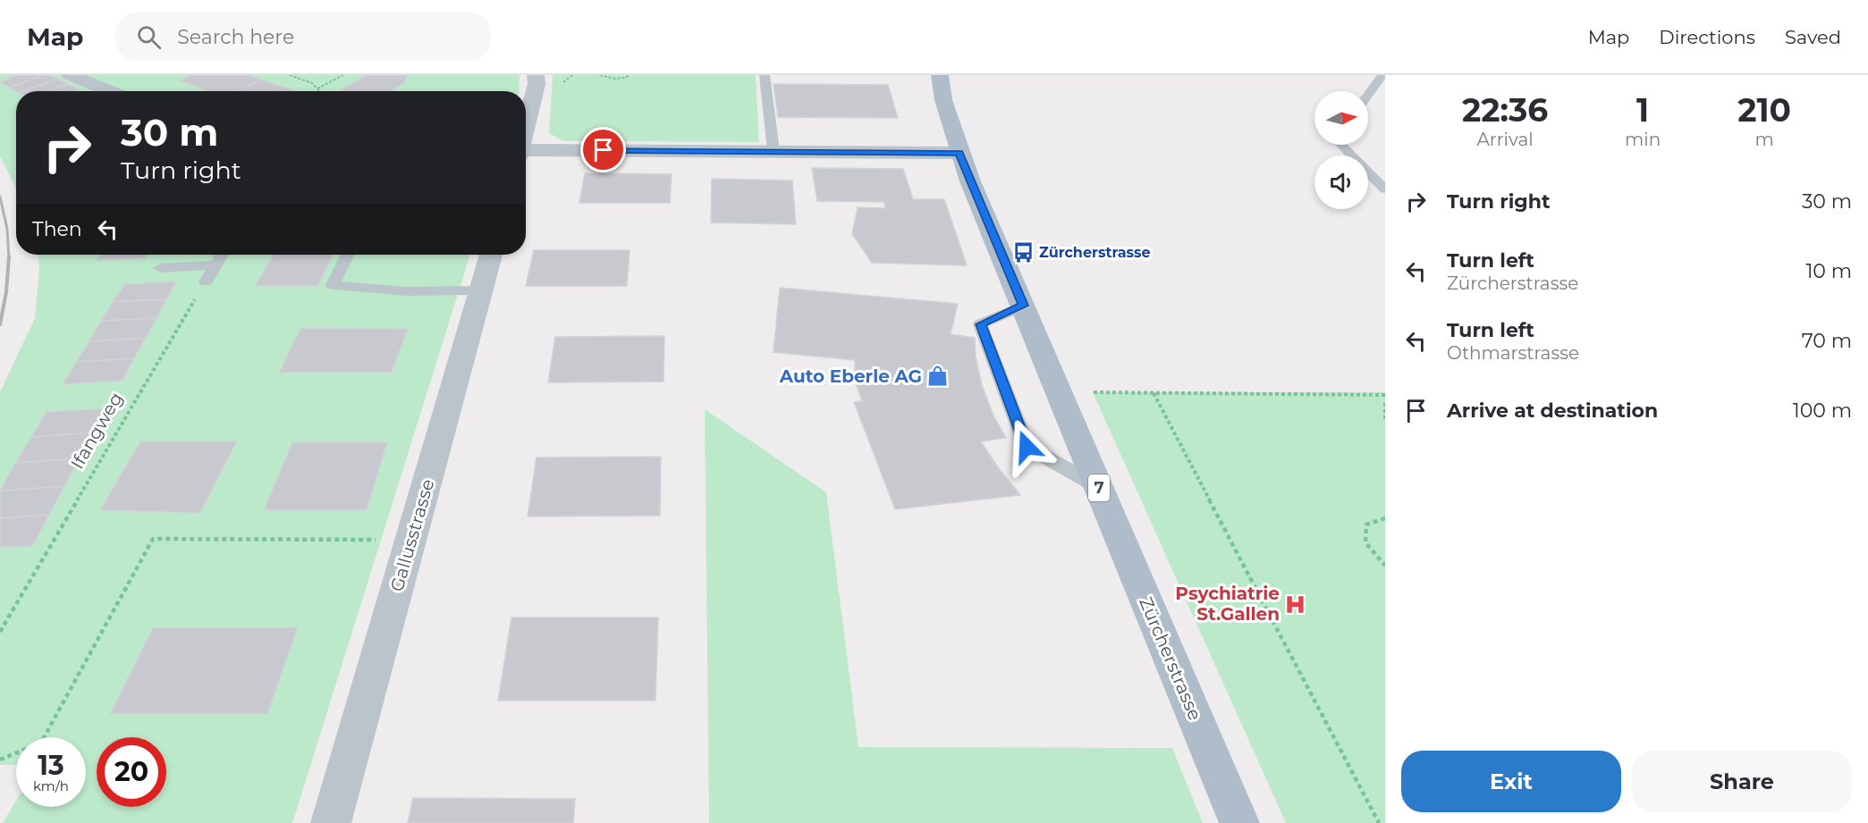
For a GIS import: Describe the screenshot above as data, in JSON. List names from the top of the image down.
{
  "streets": {
    "main road": ["7", "Zürcherstrasse"],
    "street": ["Gallusstrasse"],
    "path": ["Ifangweg"]
  },
  "places": {
    "bus stop": ["Zürcherstrasse"],
    "shop": ["Auto Eberle AG"],
    "hospital": ["Psychiatrie St.Gallen"]
  },
  "north": "right",
  "page": {
    "header": "Map",
    "search": "Search here",
    "nav": ["Map", "Directions", "Saved"],
    "eta": [
      "22:36",
      "Arrival",
      "1",
      "min",
      "210",
      "m"
    ],
    "turn": ["30 m", "Turn right"],
    "list": [
      {
        "name": "Turn right",
        "value": "30 m"
      },
      {
        "name": "Turn left",
        "note": "Zürcherstrasse",
        "value": "10 m"
      },
      {
        "name": "Turn left",
        "note": "Othmarstrasse",
        "value": "70 m"
      },
      {
        "name": "Arrive at destination",
        "value": "100 m"
      }
    ],
    "then": "Then",
    "speed": "13 km/h",
    "limit": "20",
    "buttons": ["Exit", "Share"]
  }
}
